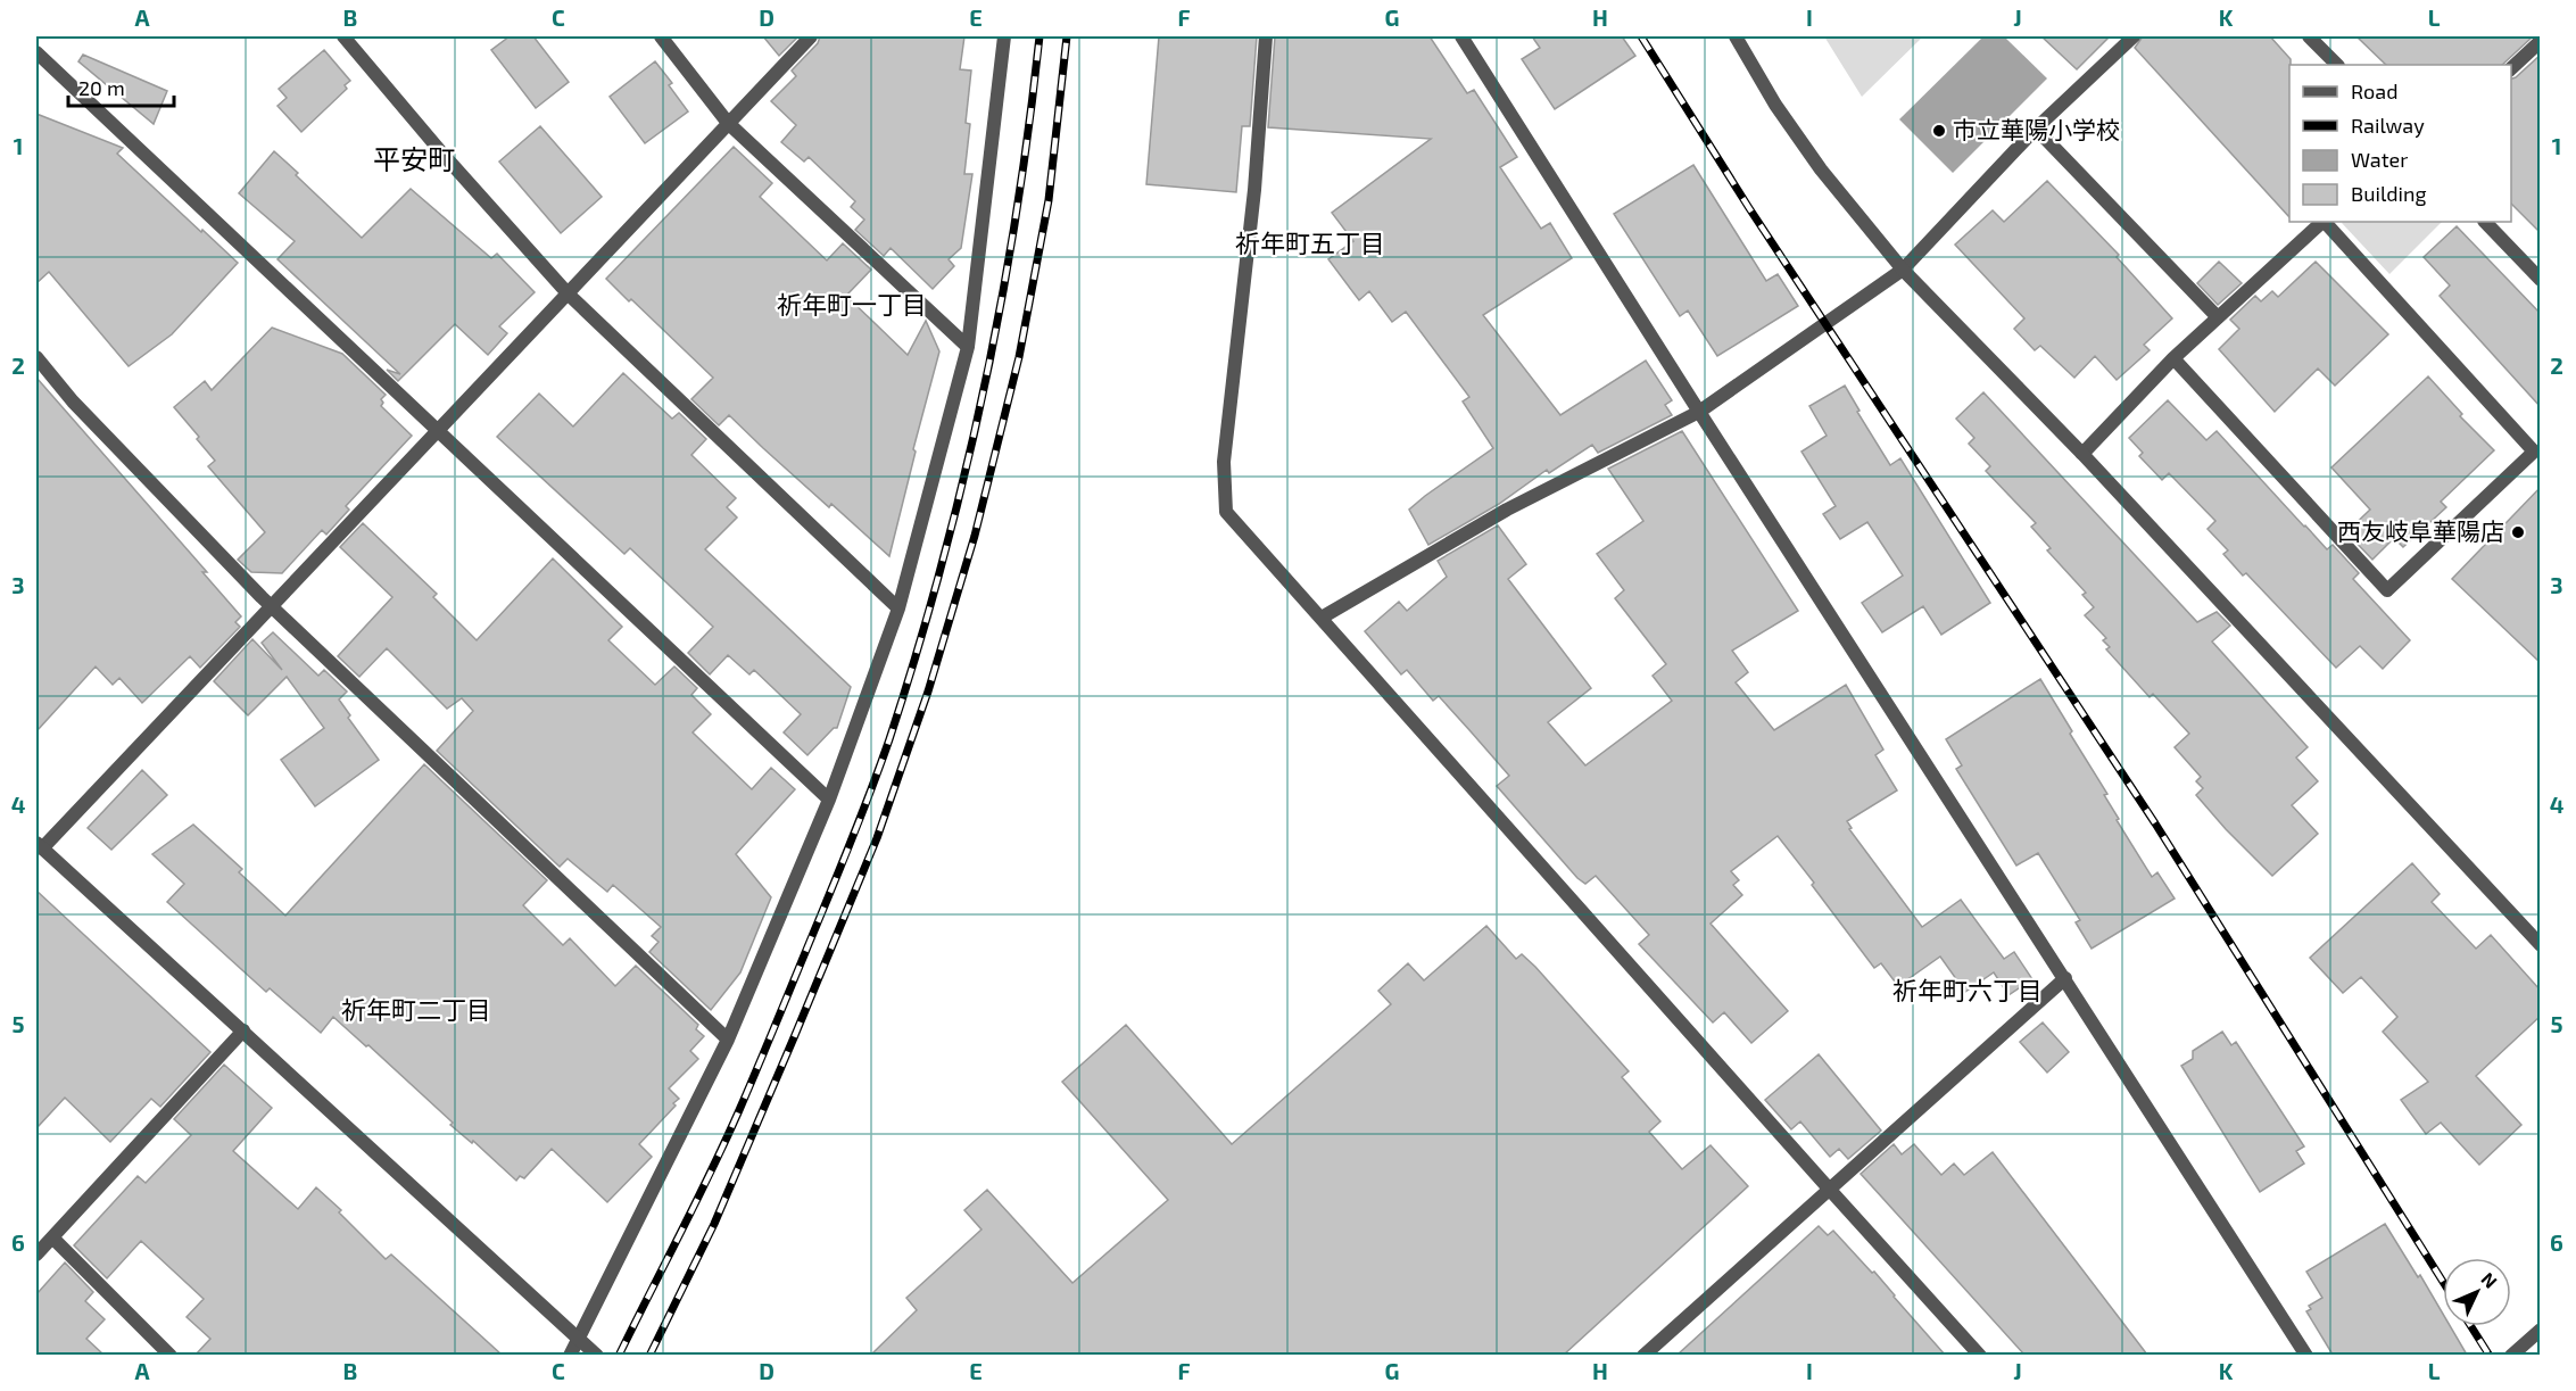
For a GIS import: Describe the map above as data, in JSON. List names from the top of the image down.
{
  "districts": [
    "平安町",
    "祈年町五丁目",
    "祈年町一丁目",
    "祈年町六丁目",
    "祈年町二丁目"
  ],
  "places": ["市立華陽小学校", "西友岐阜華陽店"],
  "legend": [
    "Road",
    "Railway",
    "Water",
    "Building"
  ],
  "scale_bar": "20 m",
  "north": "top right",
  "grid": {
    "columns": [
      "A",
      "B",
      "C",
      "D",
      "E",
      "F",
      "G",
      "H",
      "I",
      "J",
      "K",
      "L"
    ],
    "rows": [
      "1",
      "2",
      "3",
      "4",
      "5",
      "6"
    ]
  }
}
